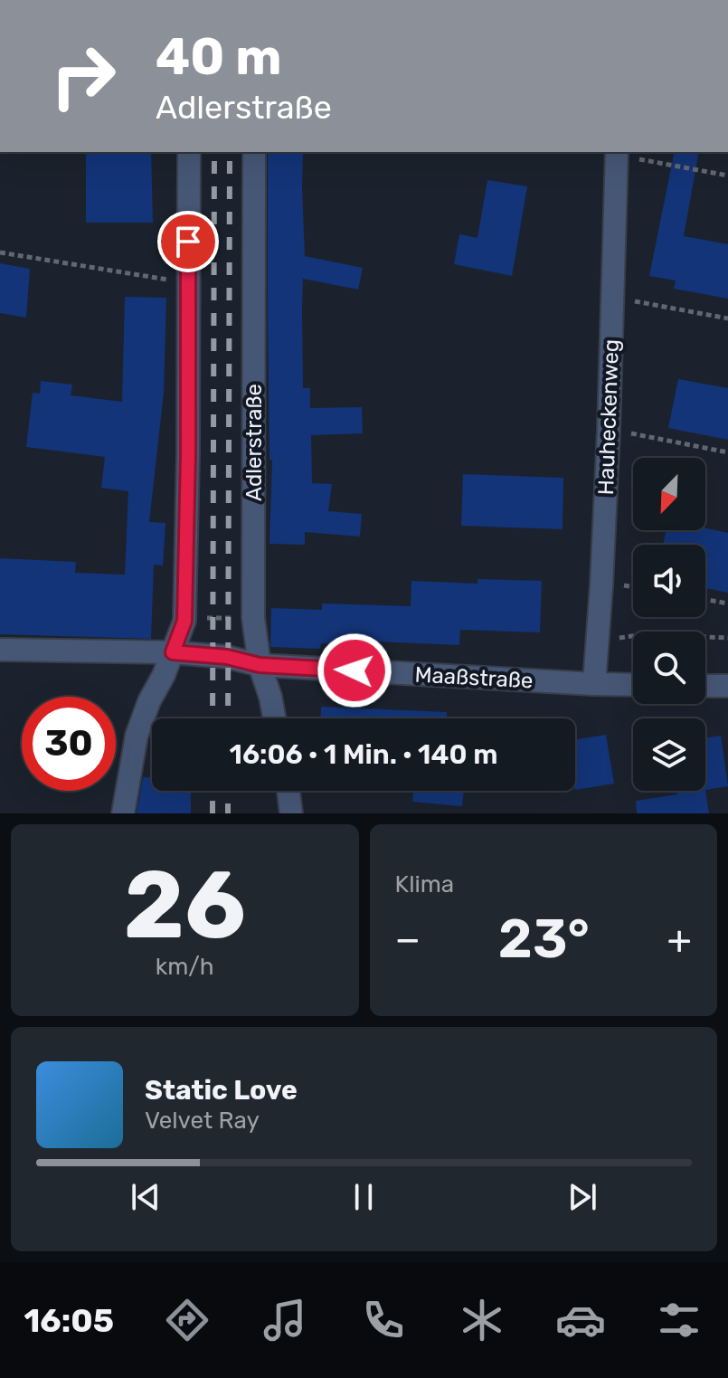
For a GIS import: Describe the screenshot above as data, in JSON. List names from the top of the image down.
{
  "streets": {
    "street": ["Hauheckenweg", "Adlerstraße", "Maaßstraße"]
  },
  "crossings": [
    ["Hauheckenweg", "Maaßstraße"],
    ["Adlerstraße", "Maaßstraße"]
  ],
  "north": "bottom left",
  "page": {
    "turn": ["40 m", "Adlerstraße"],
    "limit": "30",
    "trip": "16:06 · 1 Min. · 140 m",
    "tile": [
      ["26", "km/h"],
      "Klima"
    ],
    "heat": ["−", "23°", "+"],
    "song": ["Static Love", "Velvet Ray"],
    "tabs": "16:05"
  }
}
